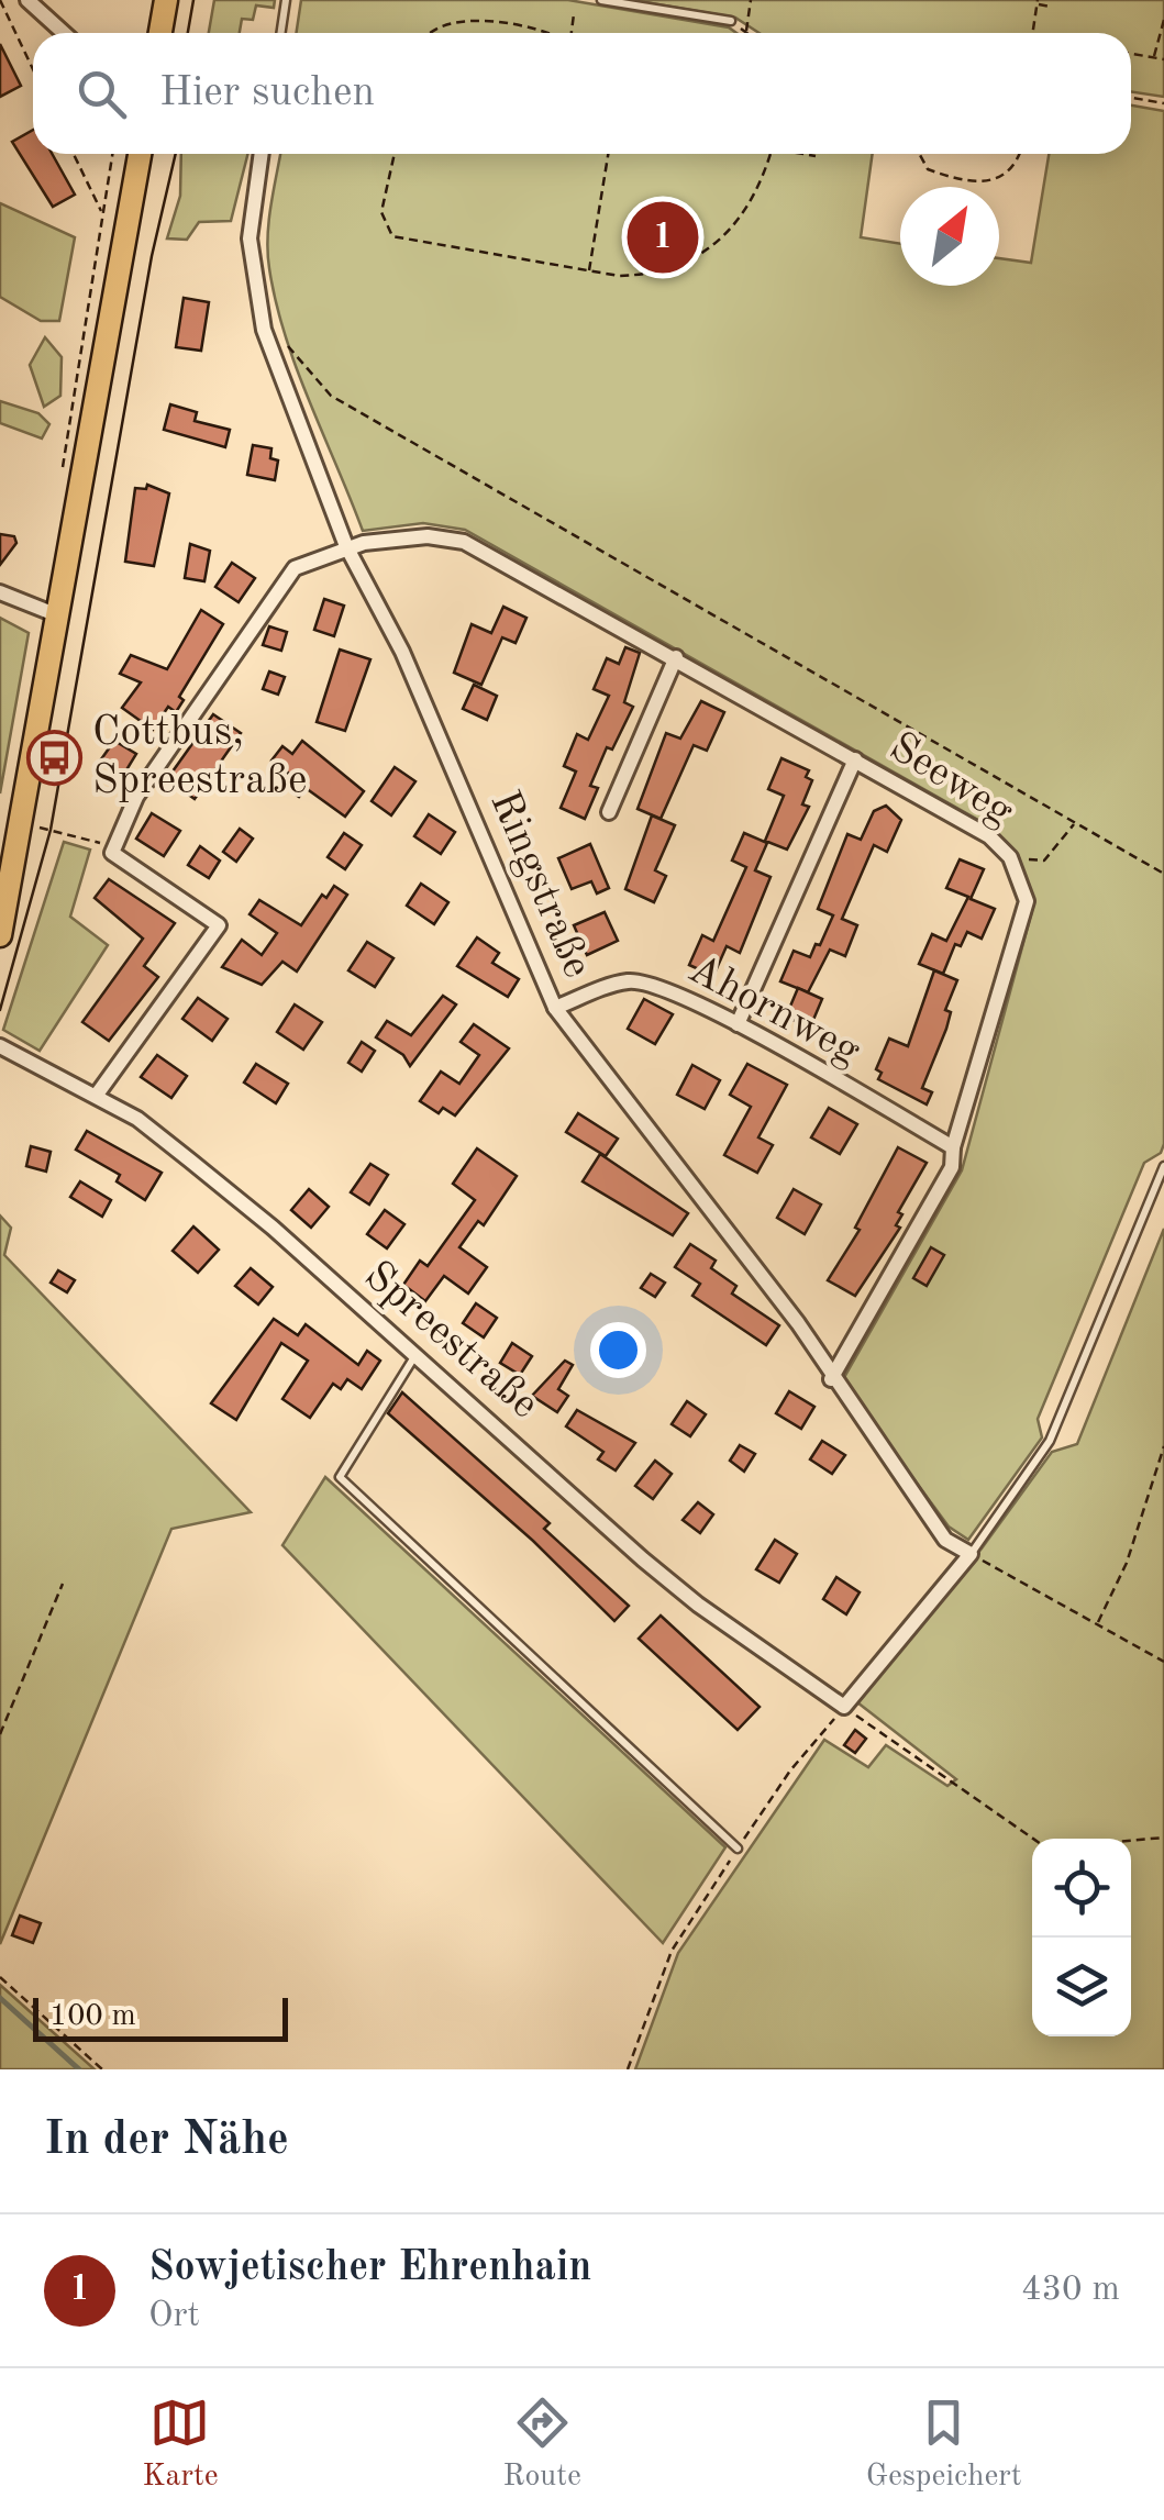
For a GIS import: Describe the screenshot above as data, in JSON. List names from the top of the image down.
{
  "streets": {
    "street": [
      "Seeweg",
      "Ringstraße",
      "Ahornweg",
      "Spreestraße"
    ]
  },
  "crossings": [
    ["Seeweg", "Ringstraße"],
    ["Seeweg", "Ahornweg"],
    ["Ringstraße", "Ahornweg"]
  ],
  "places": {
    "bus stop": ["Cottbus, Spreestraße"]
  },
  "scale_bar": "100 m",
  "north": "top right",
  "page": {
    "search": "Hier suchen",
    "pins": "1",
    "scale": "100 m",
    "heading": "In der Nähe",
    "list": [
      {
        "mark": "1",
        "name": "Sowjetischer Ehrenhain",
        "note": "Ort",
        "value": "430 m"
      }
    ],
    "nav": ["Karte", "Route", "Gespeichert"]
  }
}
